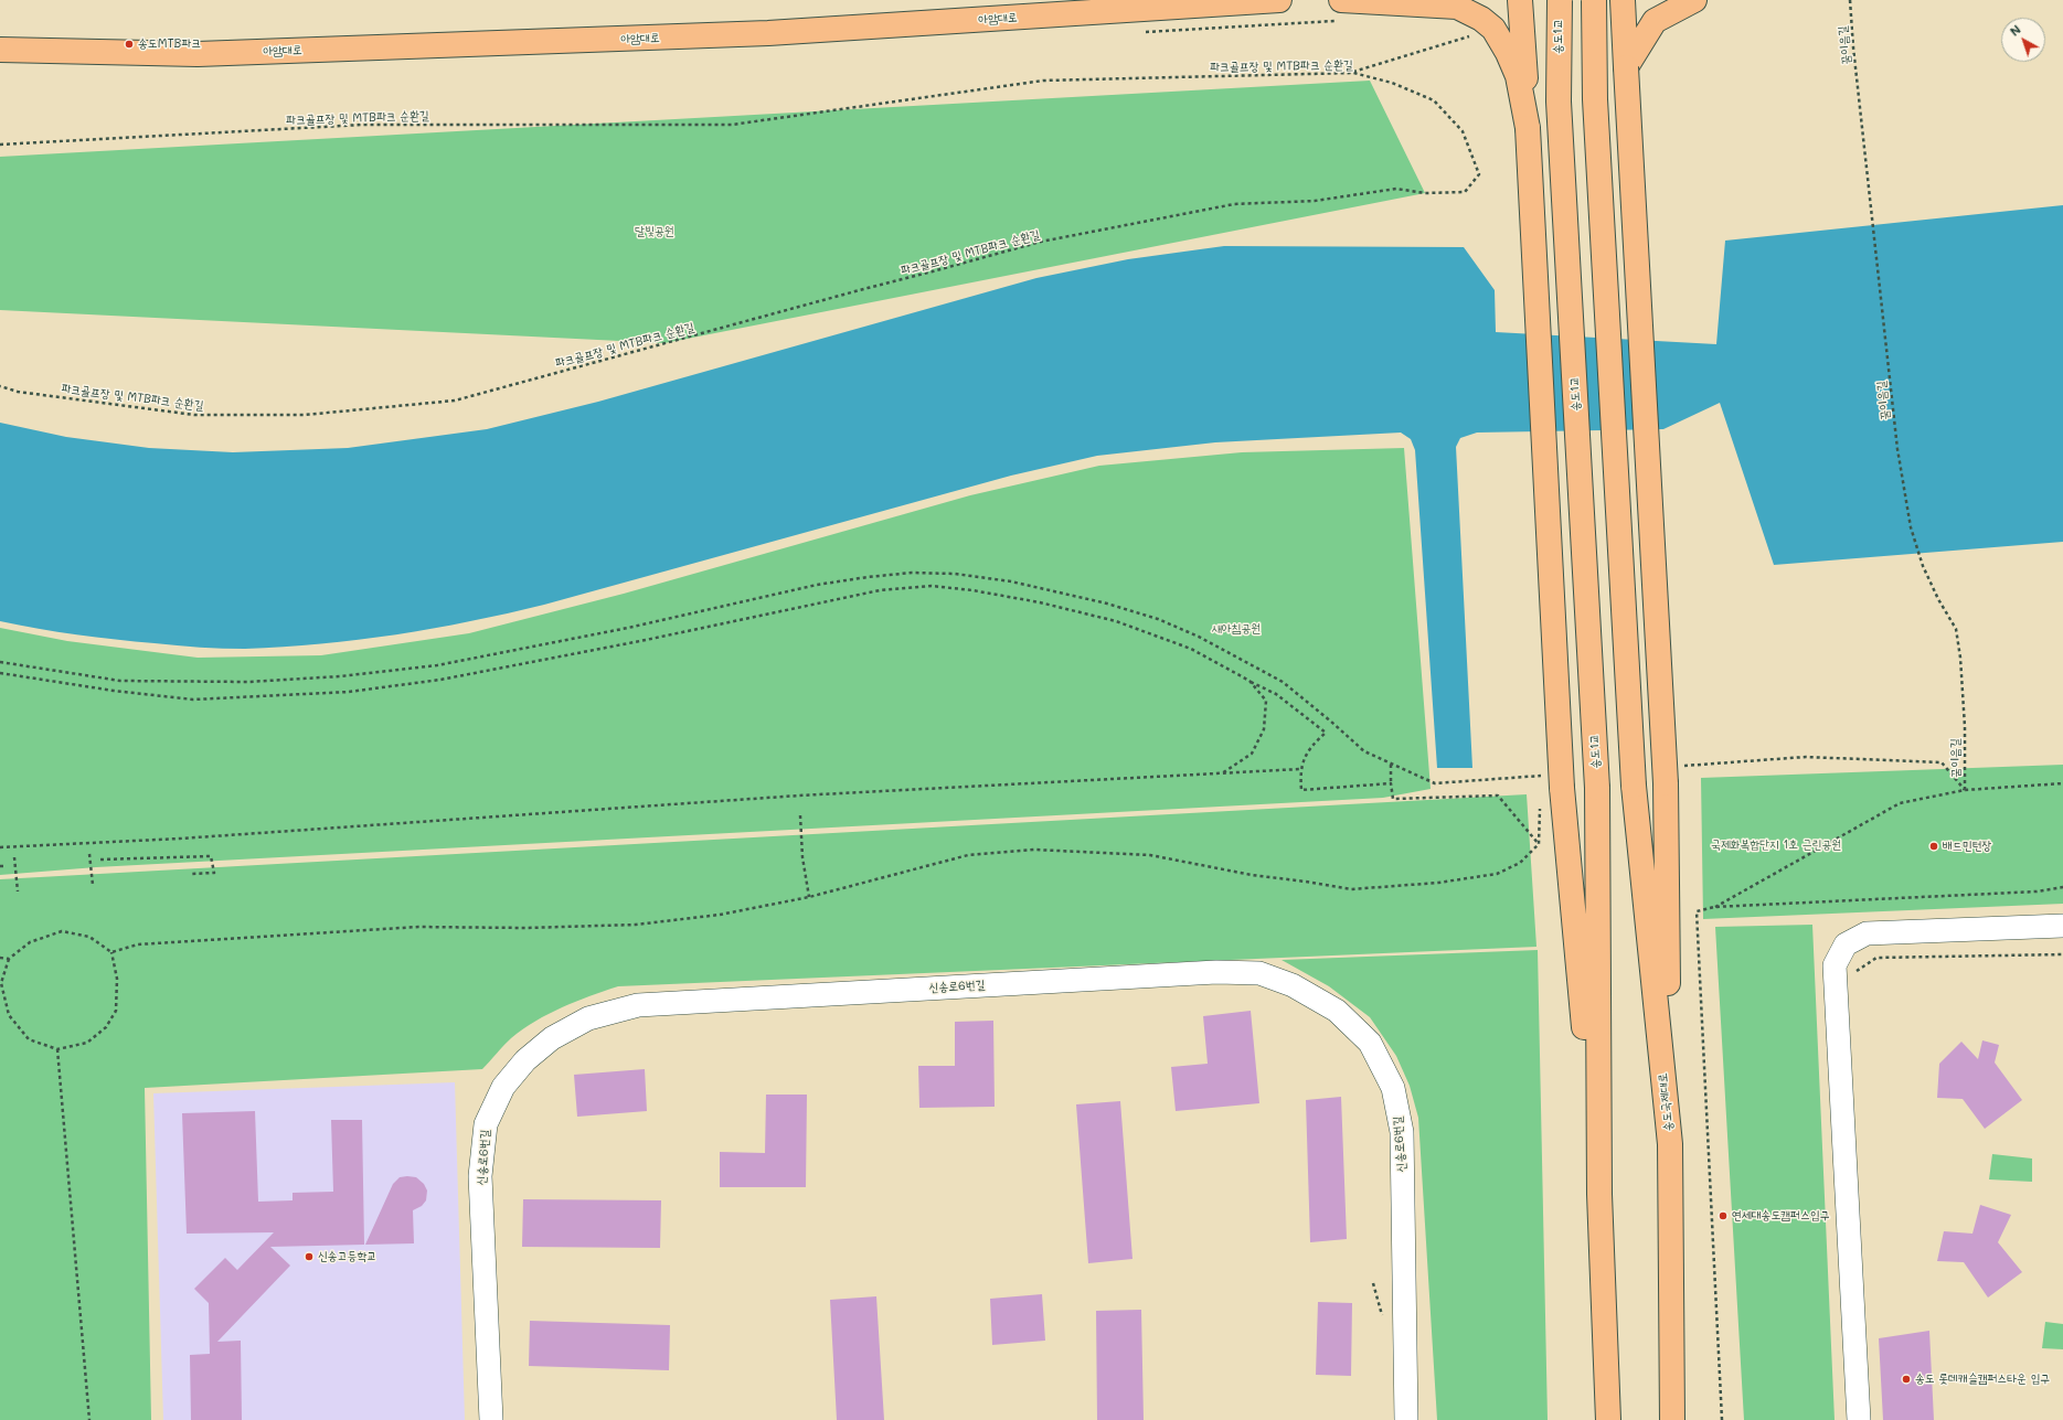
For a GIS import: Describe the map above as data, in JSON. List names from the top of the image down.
{
  "streets": {
    "main road": ["아암대로", "송도1교", "송도국제대로"],
    "street": ["신송로6번길"],
    "path": ["꿈이음길", "파크골프장 및 MTB파크 순환길"]
  },
  "parks": ["달빛공원", "새아침공원", "국제화복합단지 1호 근린공원"],
  "places": [
    "송도MTB파크",
    "배드민턴장",
    "연세대송도캠퍼스입구",
    "신송고등학교",
    "송도 롯데캐슬캠퍼스타운 입구"
  ],
  "north": "top left"
}
